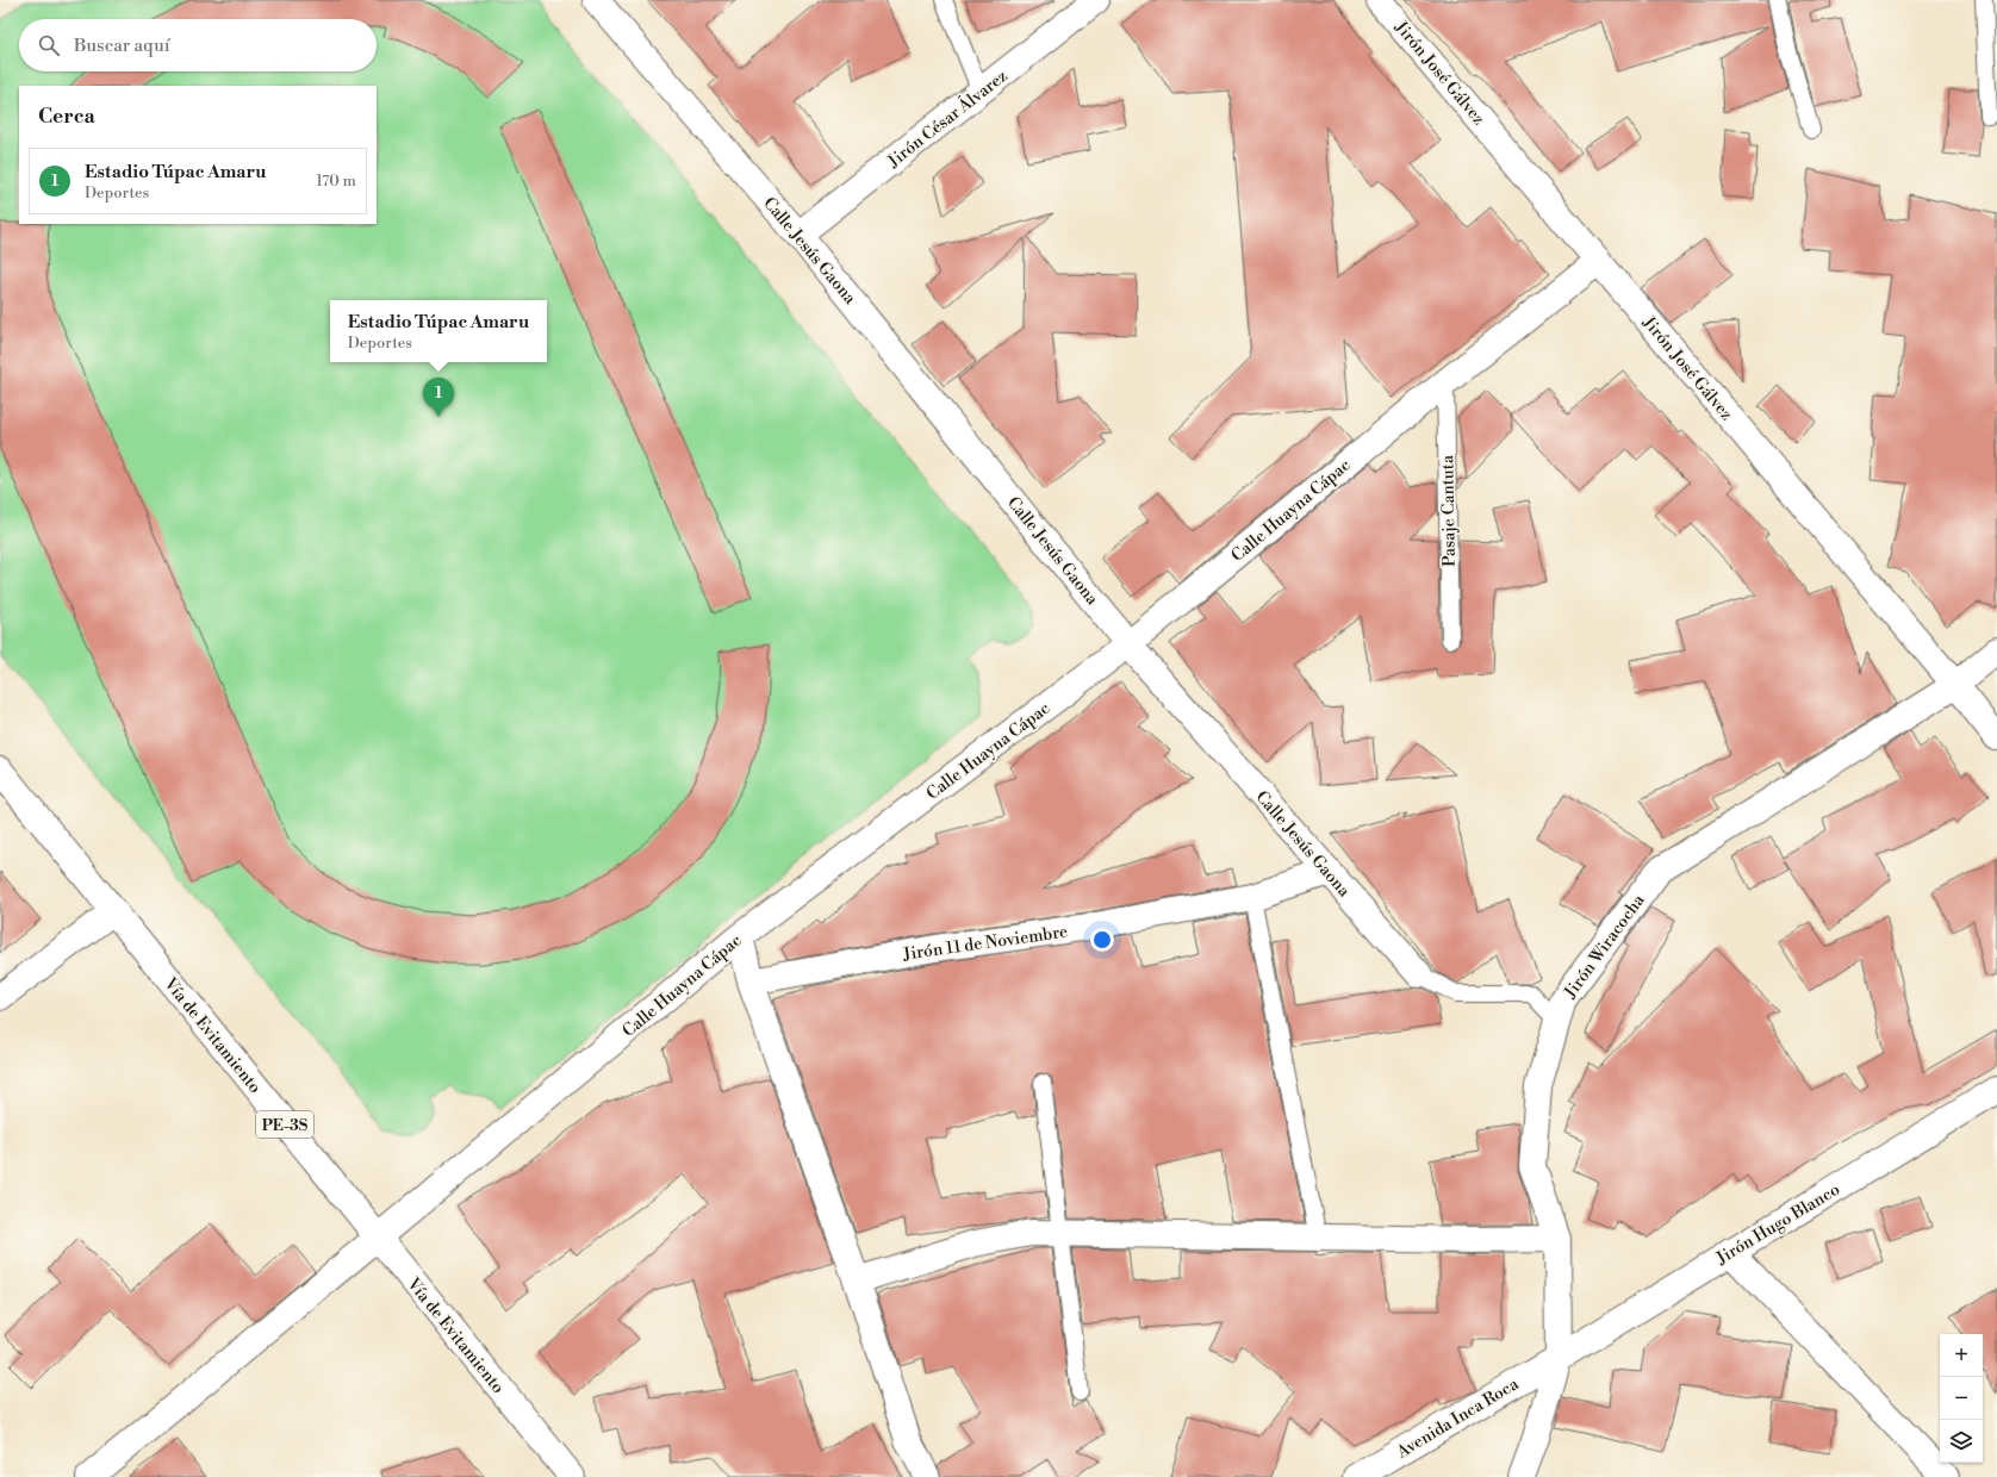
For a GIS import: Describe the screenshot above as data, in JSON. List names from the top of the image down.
{
  "streets": {
    "main road": [
      "Jirón José Gálvez",
      "Jirón César Álvarez",
      "Calle Jesús Gaona",
      "Calle Huayna Cápac",
      "Jirón 11 de Noviembre",
      "Jirón Wiracocha",
      "Vía de Evitamiento",
      "PE-3S",
      "Jirón Hugo Blanco",
      "Avenida Inca Roca"
    ],
    "lane": ["Pasaje Cantuta"]
  },
  "crossings": [
    ["Jirón José Gálvez", "Calle Huayna Cápac"],
    ["Jirón José Gálvez", "Jirón Wiracocha"],
    ["Jirón César Álvarez", "Calle Jesús Gaona"],
    ["Calle Jesús Gaona", "Calle Huayna Cápac"],
    ["Calle Jesús Gaona", "Jirón 11 de Noviembre"],
    ["Calle Jesús Gaona", "Jirón Wiracocha"],
    ["Calle Huayna Cápac", "Pasaje Cantuta"],
    ["Calle Huayna Cápac", "Vía de Evitamiento"],
    ["Jirón Wiracocha", "Jirón Hugo Blanco"],
    ["Jirón Wiracocha", "Avenida Inca Roca"],
    ["Jirón Hugo Blanco", "Avenida Inca Roca"]
  ],
  "page": {
    "search": "Buscar aquí",
    "heading": "Cerca",
    "list": [
      {
        "mark": "1",
        "name": "Estadio Túpac Amaru",
        "note": "Deportes",
        "value": "170 m"
      }
    ],
    "popup": ["Estadio Túpac Amaru", "Deportes"],
    "pins": "1",
    "map_buttons": ["+", "−"]
  }
}
